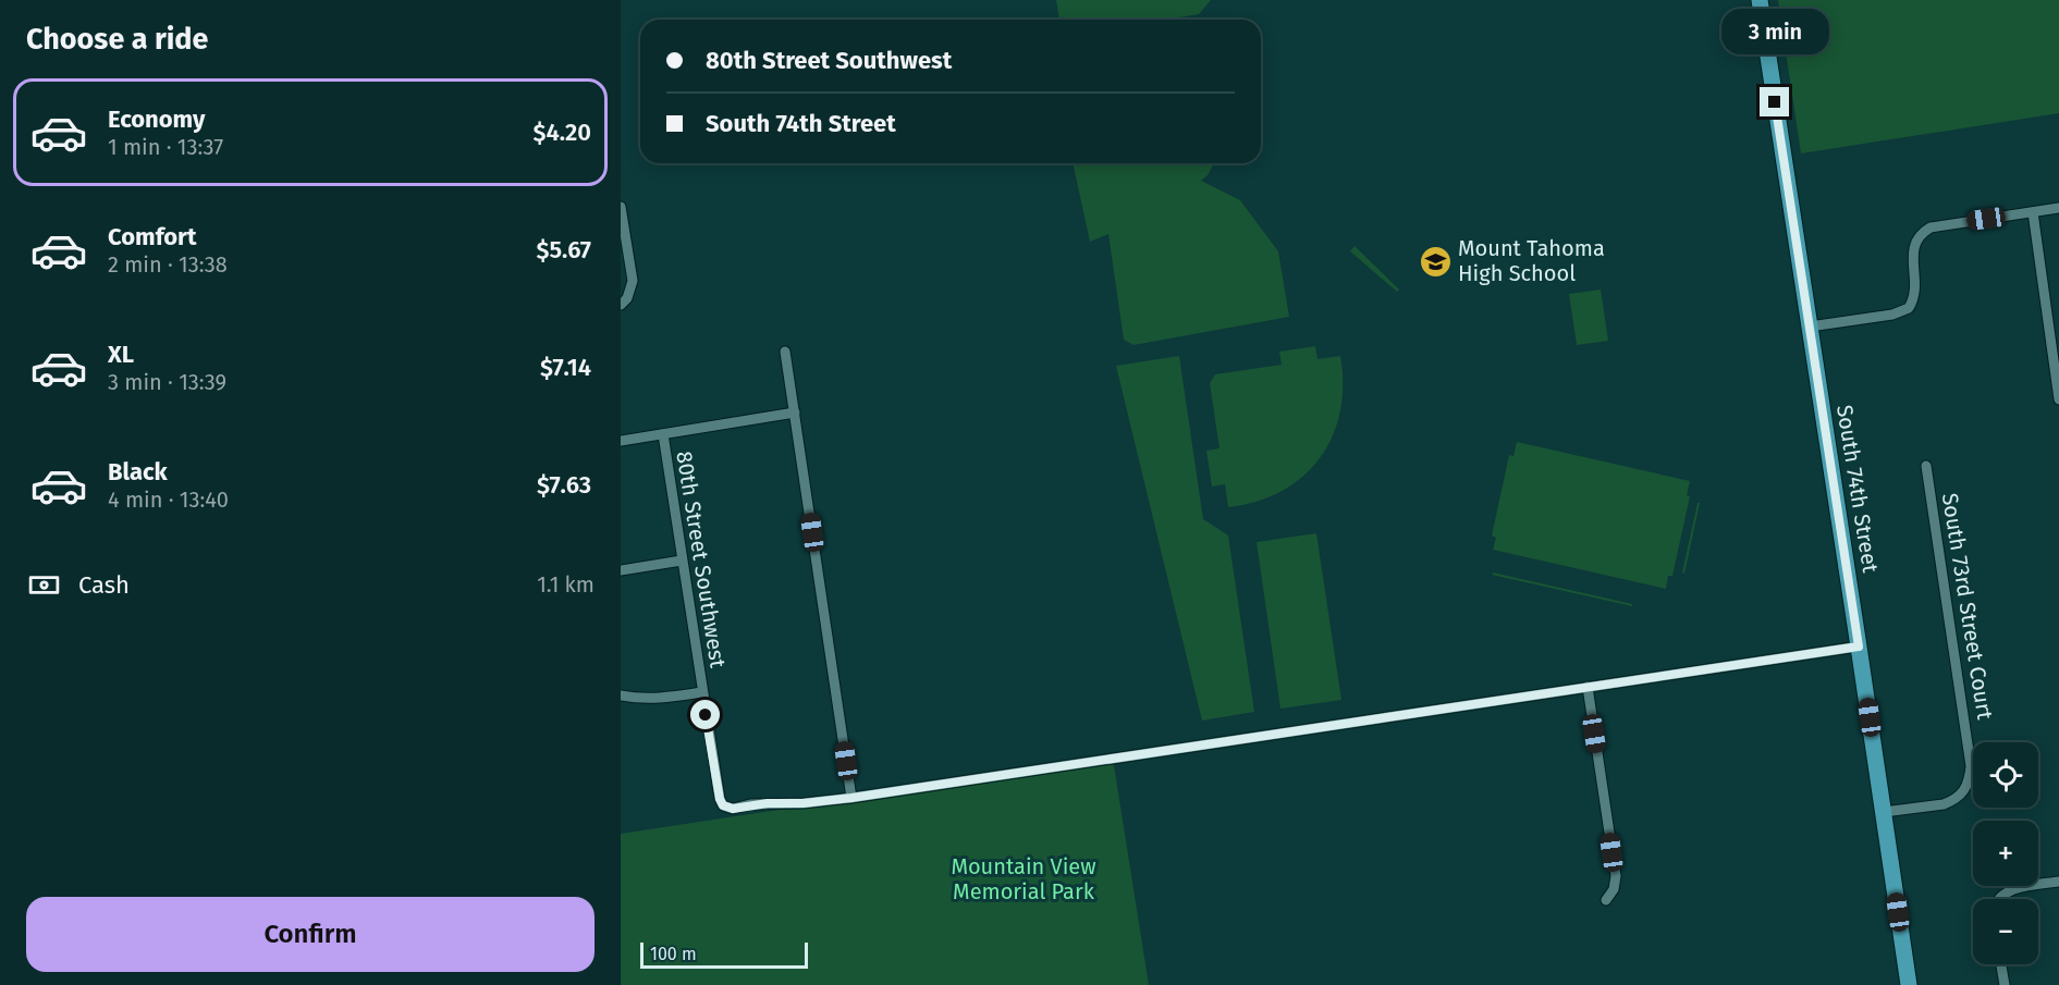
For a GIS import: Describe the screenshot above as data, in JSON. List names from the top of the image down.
{
  "streets": {
    "main road": ["South 74th Street"],
    "street": ["80th Street Southwest", "South 73rd Street Court"]
  },
  "crossings": [
    ["South 74th Street", "South 73rd Street Court"]
  ],
  "parks": ["Mountain View Memorial Park"],
  "places": {
    "school or university": ["Mount Tahoma High School"]
  },
  "scale_bar": "100 m",
  "page": {
    "heading": "Choose a ride",
    "bubble": "3 min",
    "banner": ["80th Street Southwest", "South 74th Street"],
    "list": [
      {
        "name": "Economy",
        "note": "1 min · 13:37",
        "value": "$4.20"
      },
      {
        "name": "Comfort",
        "note": "2 min · 13:38",
        "value": "$5.67"
      },
      {
        "name": "XL",
        "note": "3 min · 13:39",
        "value": "$7.14"
      },
      {
        "name": "Black",
        "note": "4 min · 13:40",
        "value": "$7.63"
      }
    ],
    "pay": ["Cash", "1.1 km"],
    "map_buttons": ["+", "−"],
    "buttons": "Confirm",
    "scale": "100 m"
  }
}
